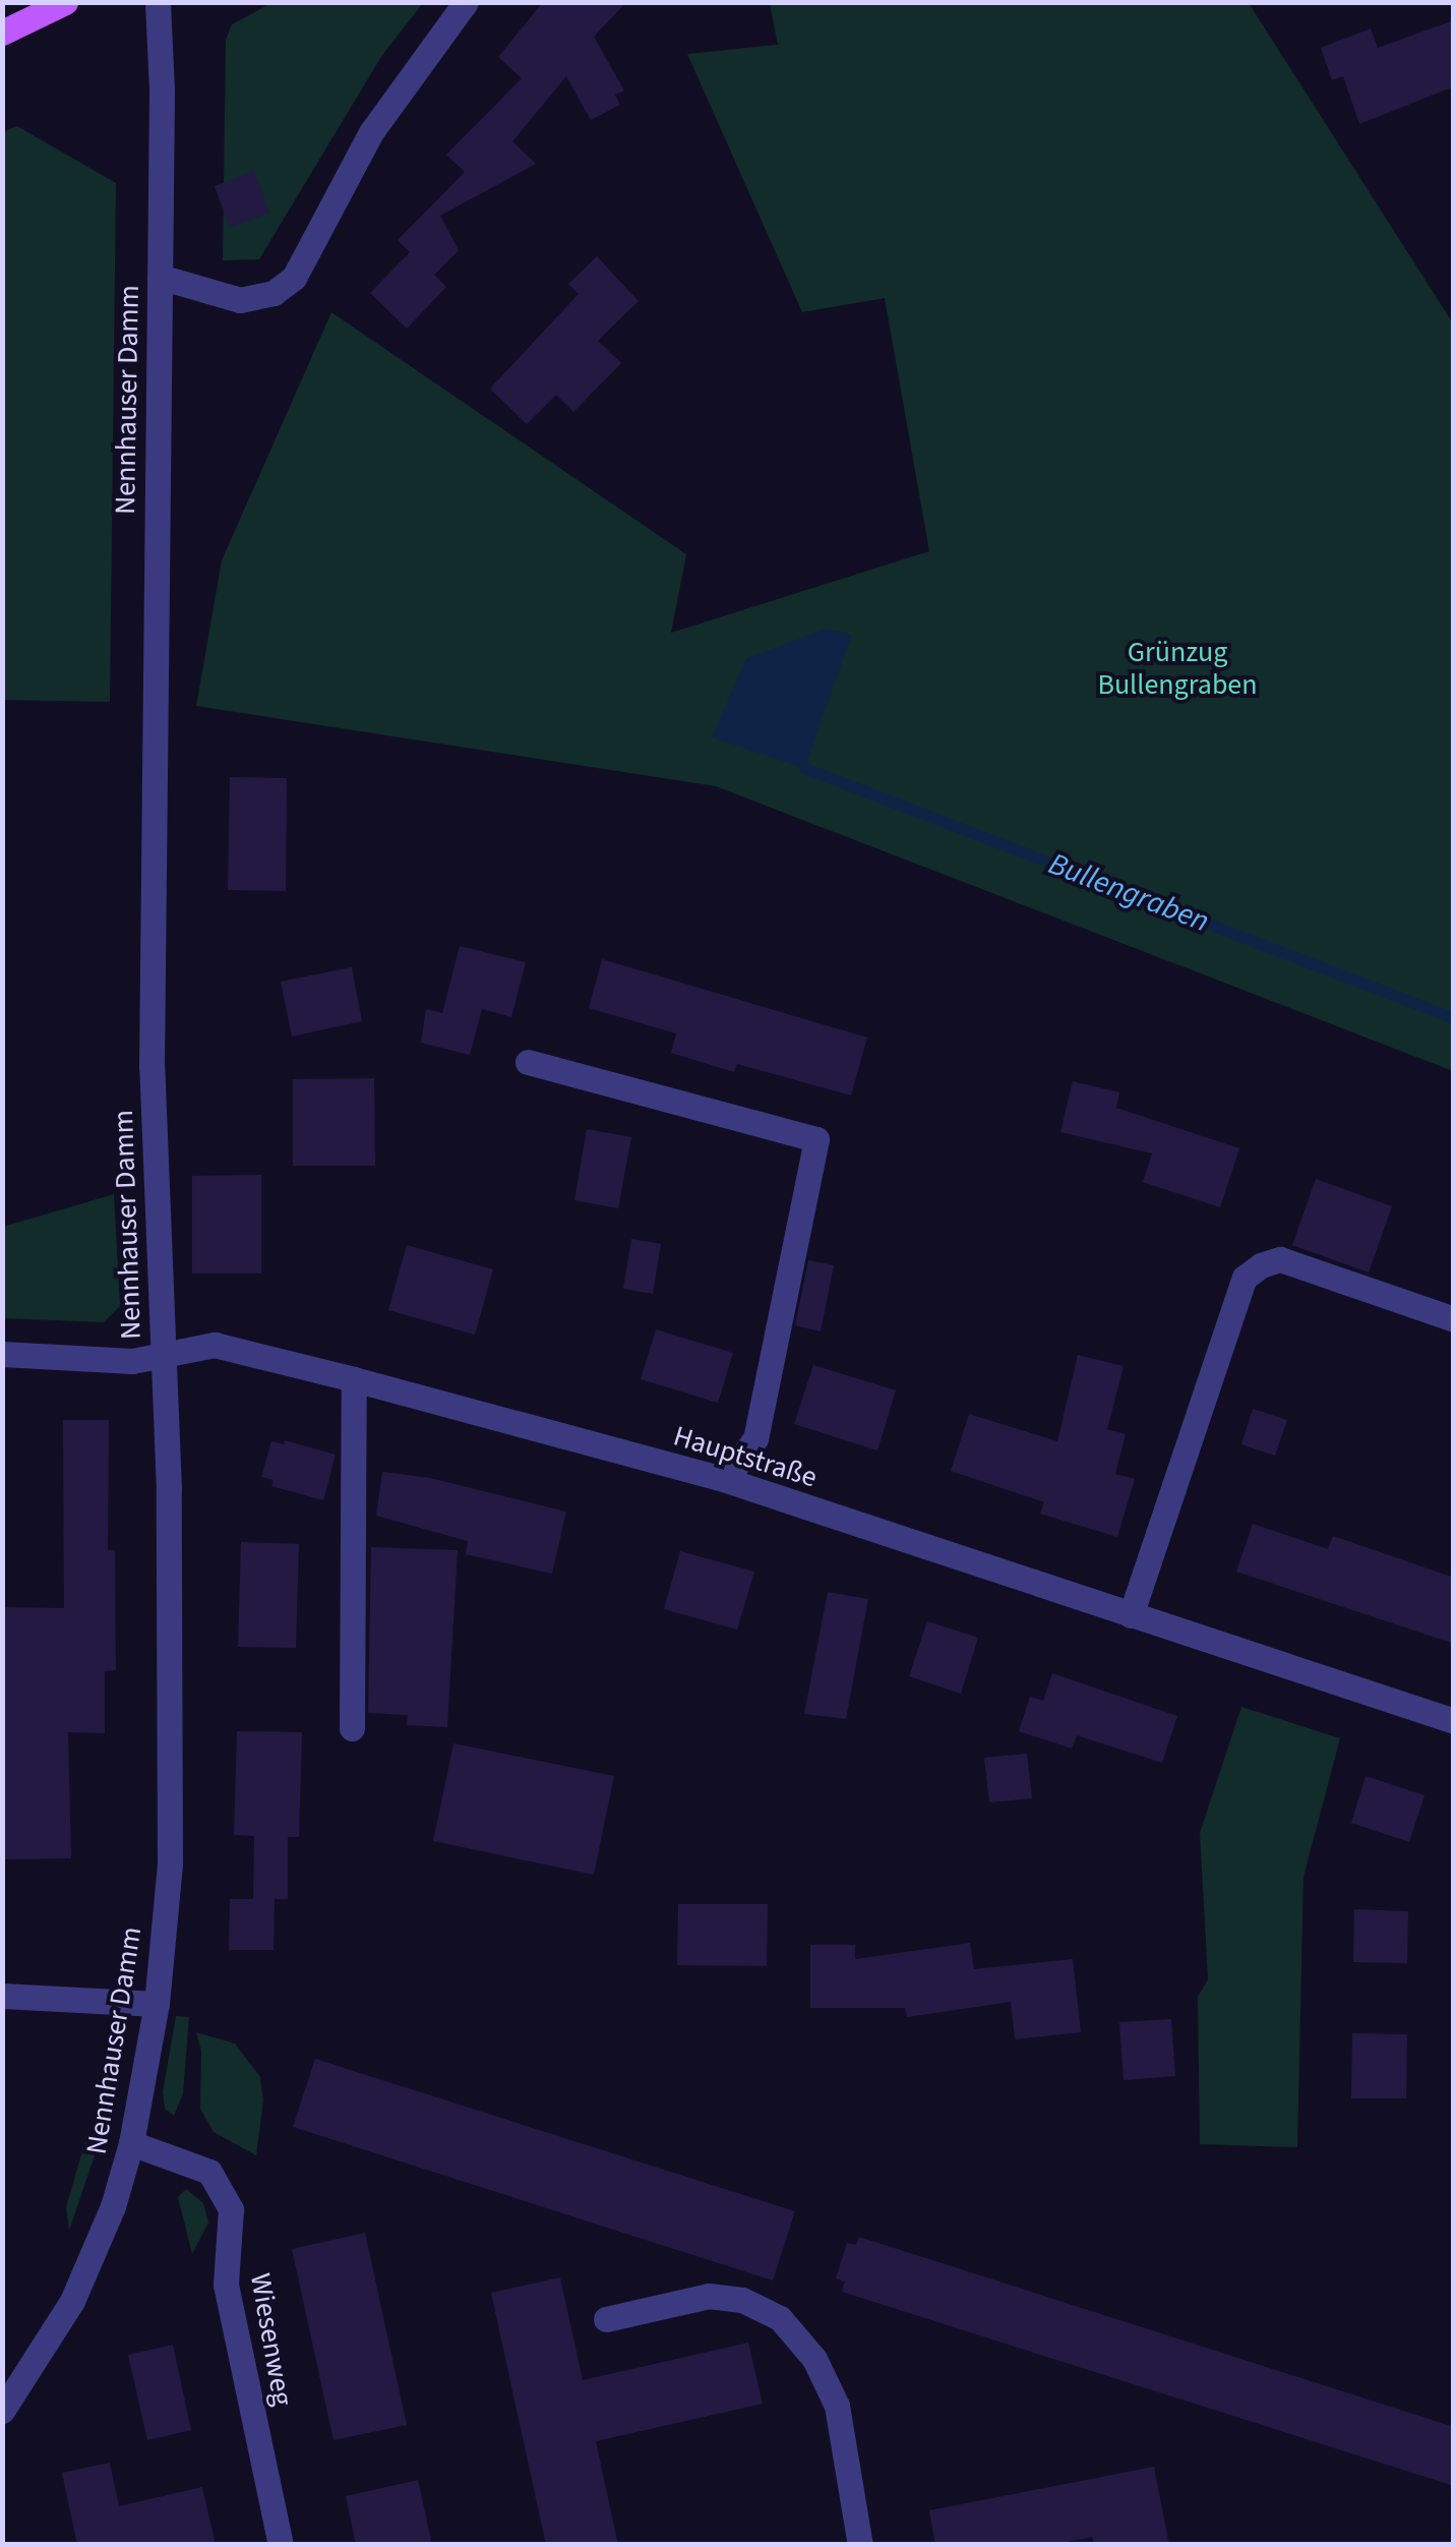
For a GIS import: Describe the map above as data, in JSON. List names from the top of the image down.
{
  "streets": {
    "street": ["Nennhauser Damm", "Hauptstraße", "Wiesenweg"]
  },
  "crossings": [
    ["Nennhauser Damm", "Hauptstraße"],
    ["Nennhauser Damm", "Wiesenweg"]
  ],
  "water": ["Bullengraben"],
  "parks": ["Grünzug Bullengraben"]
}
